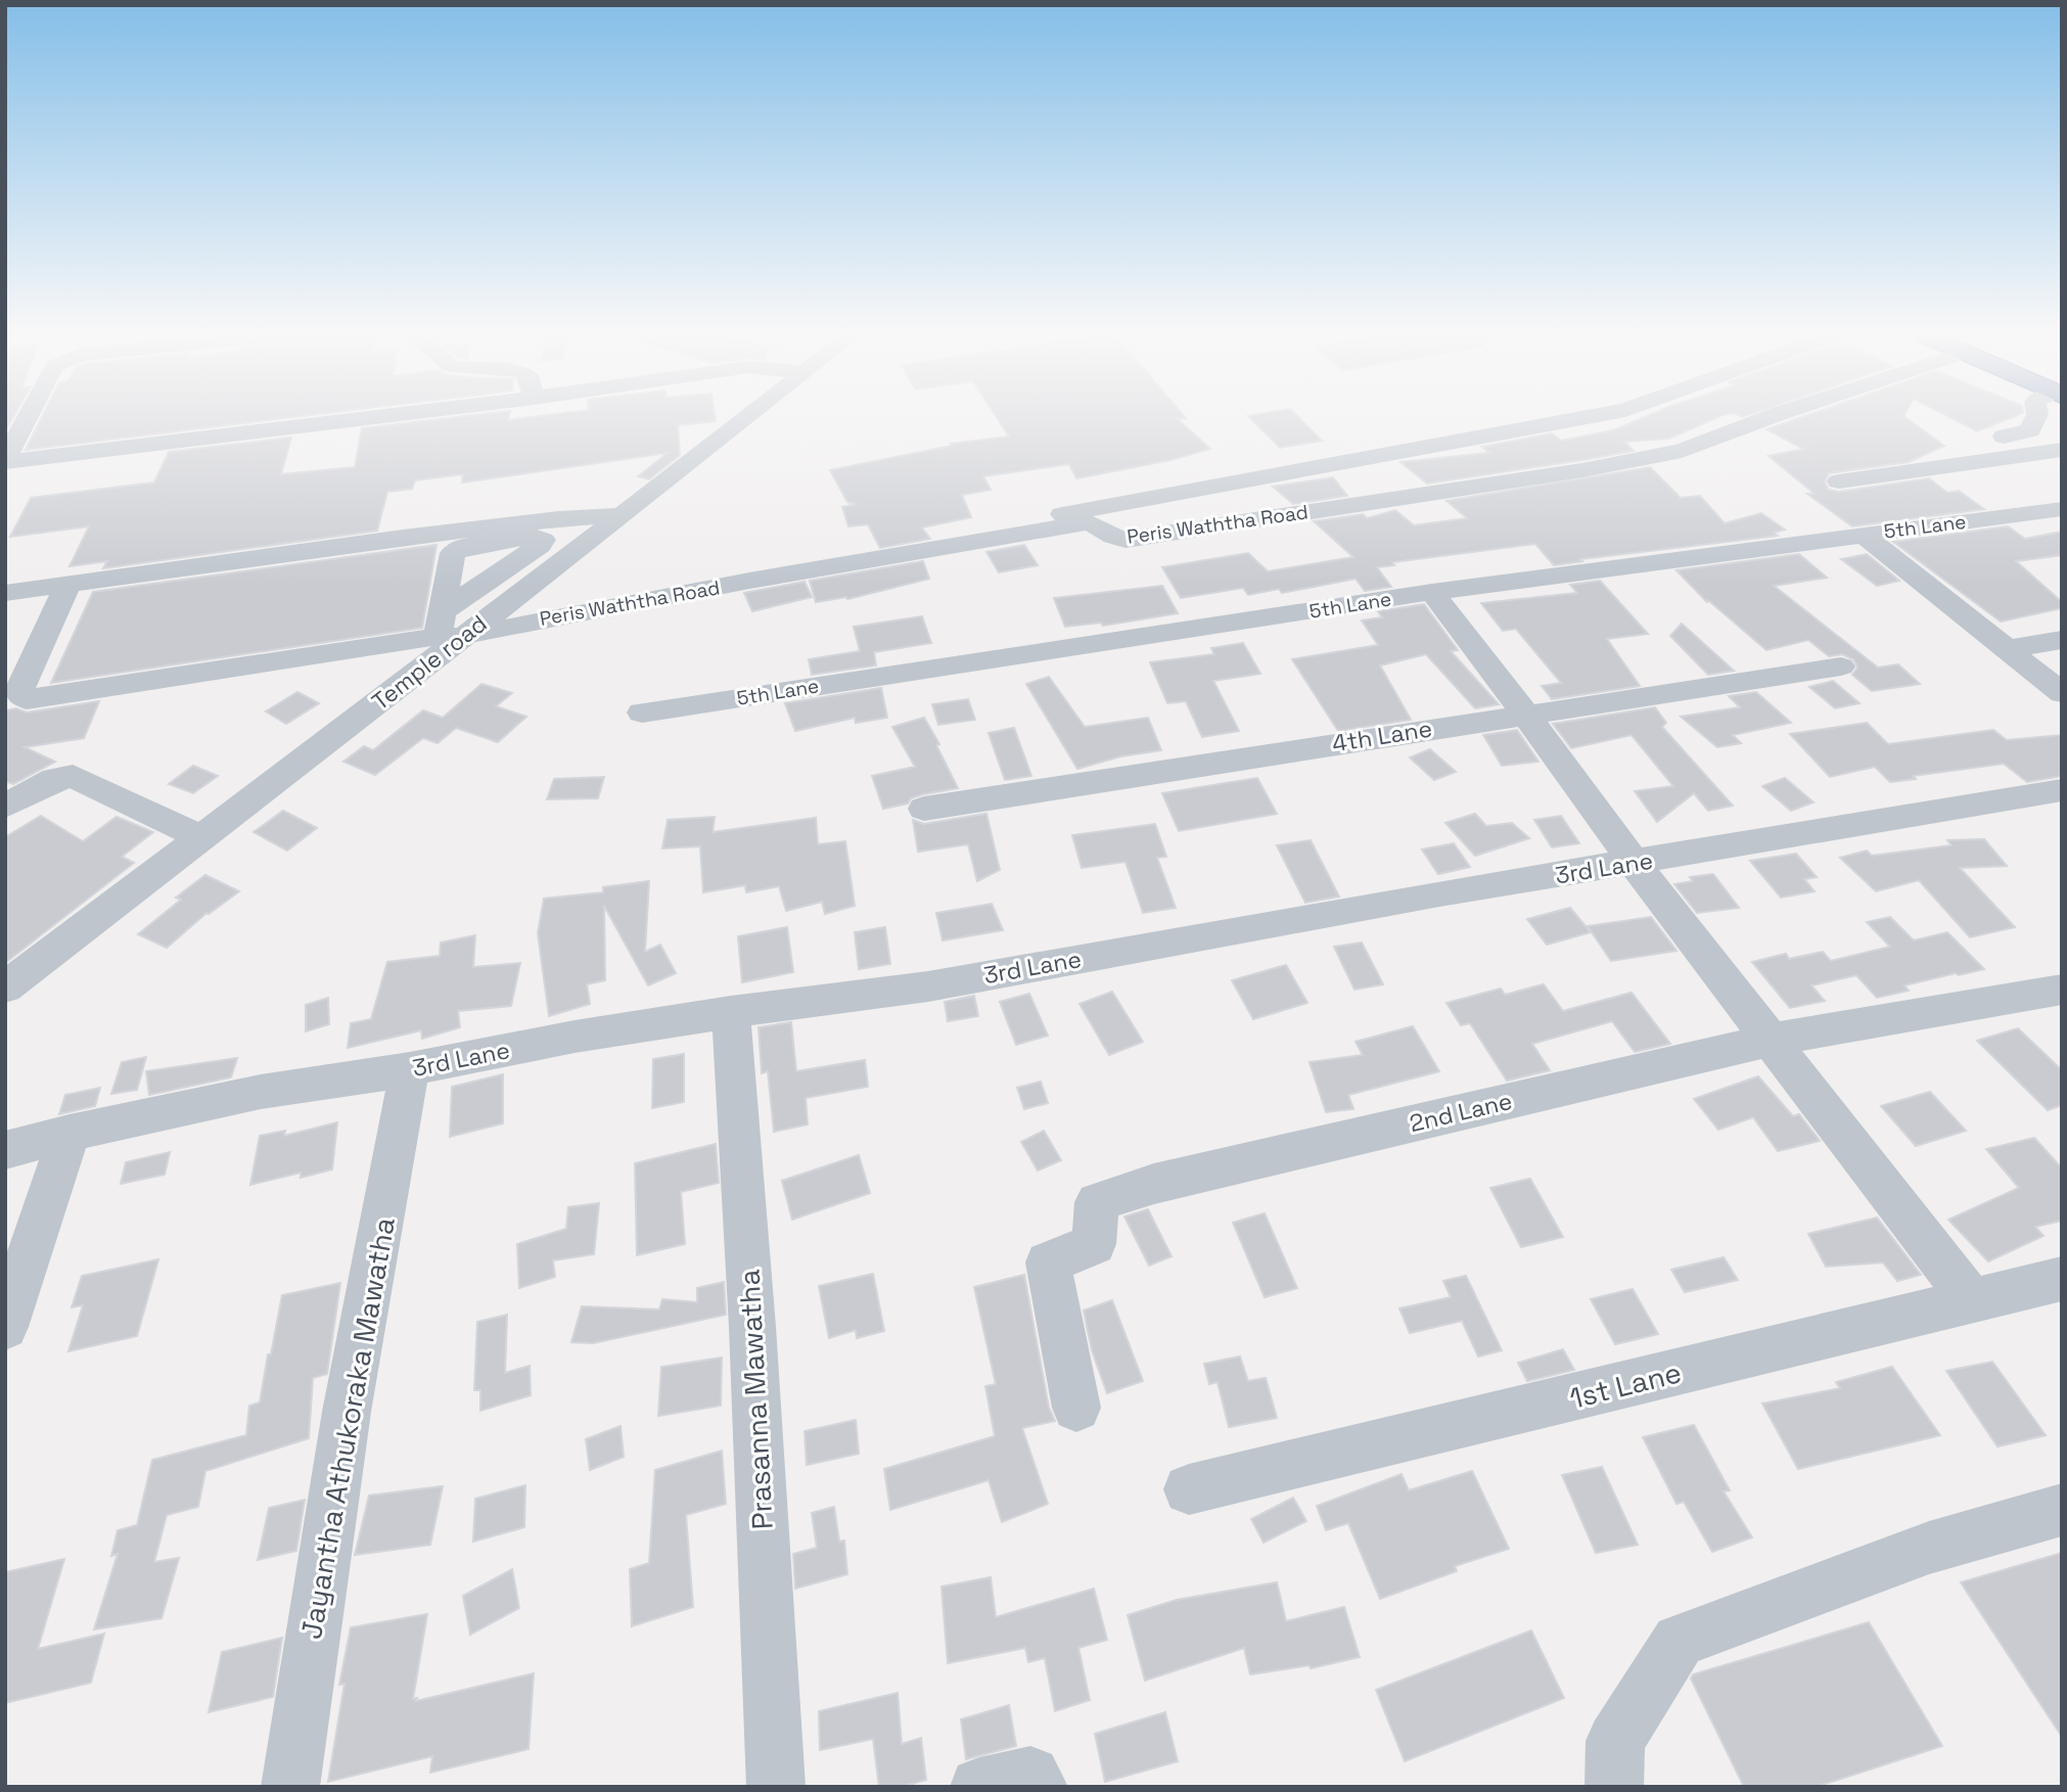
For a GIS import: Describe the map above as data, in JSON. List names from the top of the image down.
{
  "streets": {
    "street": [
      "Peris Waththa Road",
      "5th Lane",
      "Temple road",
      "4th Lane",
      "3rd Lane",
      "2nd Lane",
      "1st Lane",
      "Prasanna Mawatha",
      "Jayantha Athukoraka Mawatha"
    ]
  },
  "crossings": [
    ["Peris Waththa Road", "Temple road"],
    ["3rd Lane", "Prasanna Mawatha"],
    ["3rd Lane", "Jayantha Athukoraka Mawatha"]
  ]
}
